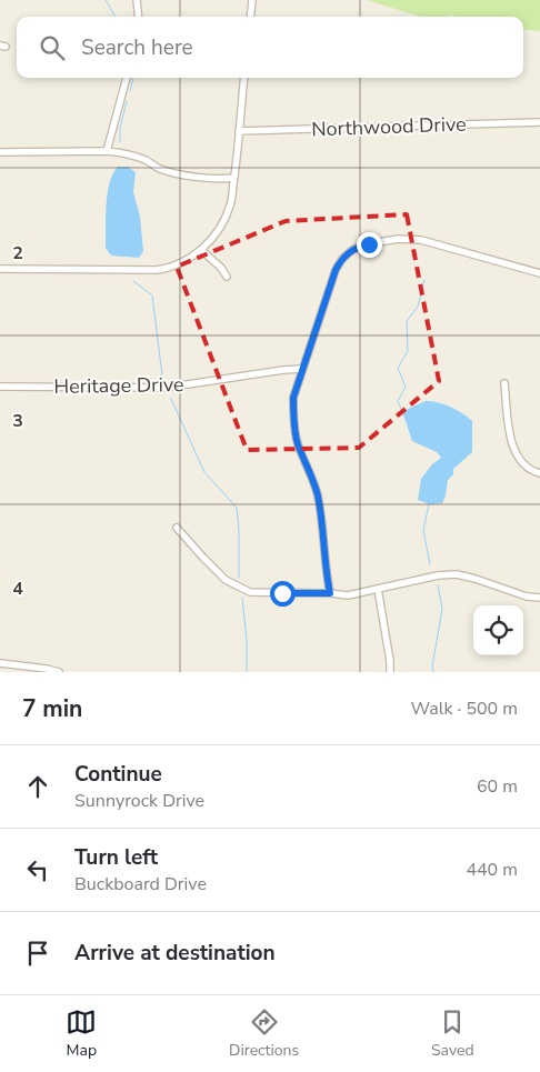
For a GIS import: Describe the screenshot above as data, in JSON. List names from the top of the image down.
{
  "streets": {
    "street": ["Northwood Drive", "Heritage Drive"]
  },
  "page": {
    "search": "Search here",
    "heading": ["7 min", "Walk · 500 m"],
    "list": [
      ["Continue", "Sunnyrock Drive", "60 m"],
      ["Turn left", "Buckboard Drive", "440 m"],
      "Arrive at destination"
    ],
    "nav": ["Map", "Directions", "Saved"]
  },
  "grid": {
    "rows": ["2", "3", "4"]
  }
}
